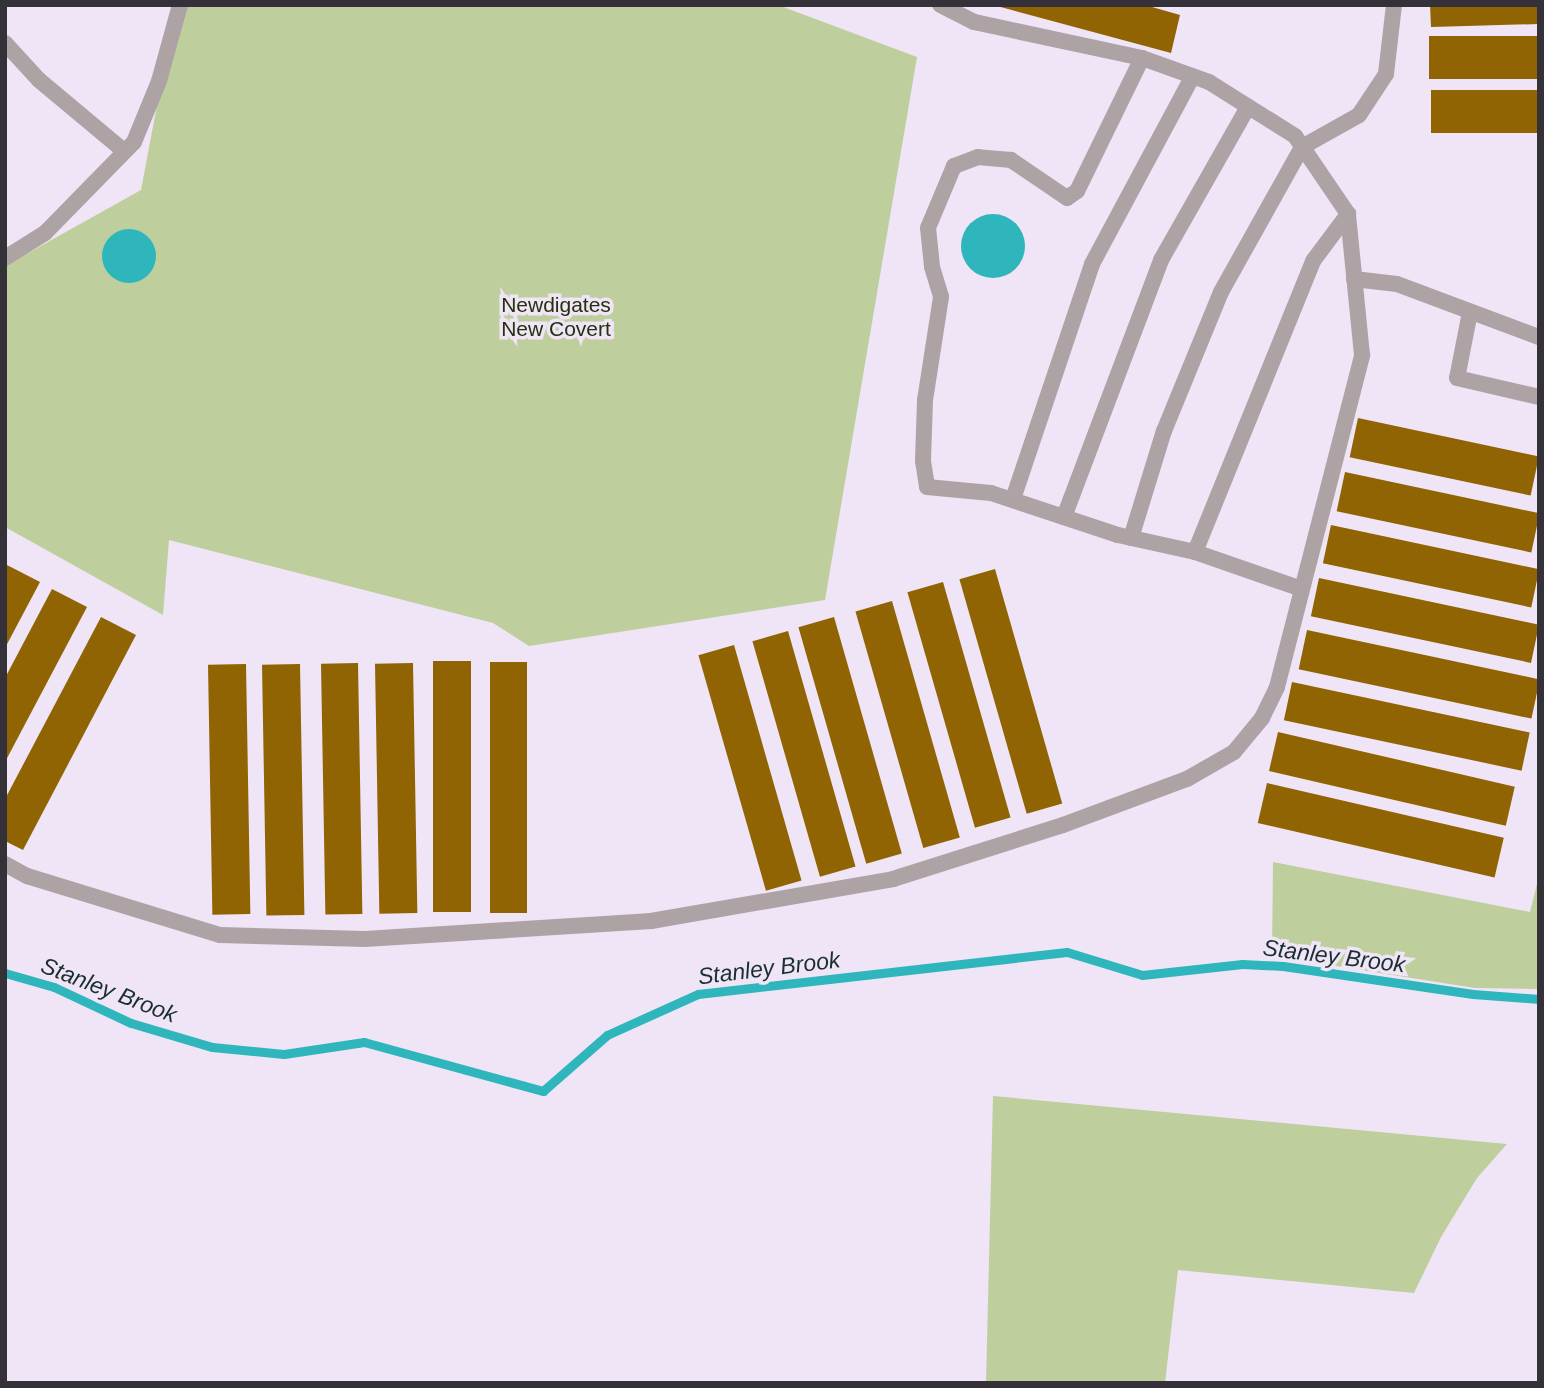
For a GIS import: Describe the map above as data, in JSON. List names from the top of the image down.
{
  "water": ["Stanley Brook"],
  "parks": ["Newdigates New Covert"]
}
